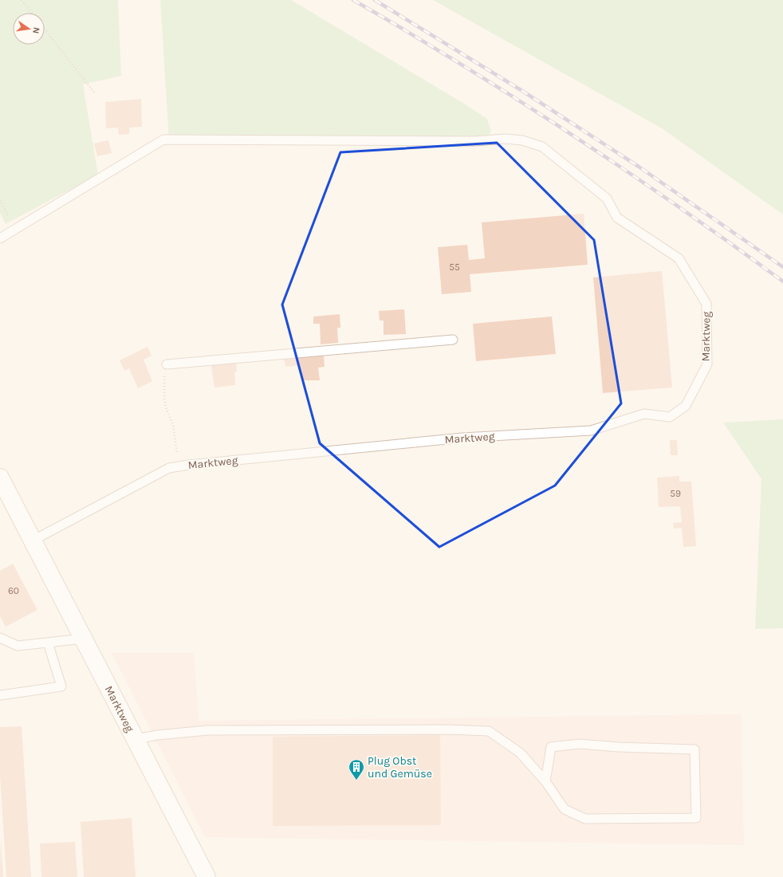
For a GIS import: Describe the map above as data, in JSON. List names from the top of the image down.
{
  "streets": {
    "street": ["Marktweg"]
  },
  "places": {
    "building": ["Plug Obst und Gemüse"]
  },
  "house_numbers": ["55", "59", "60"],
  "north": "right"
}
